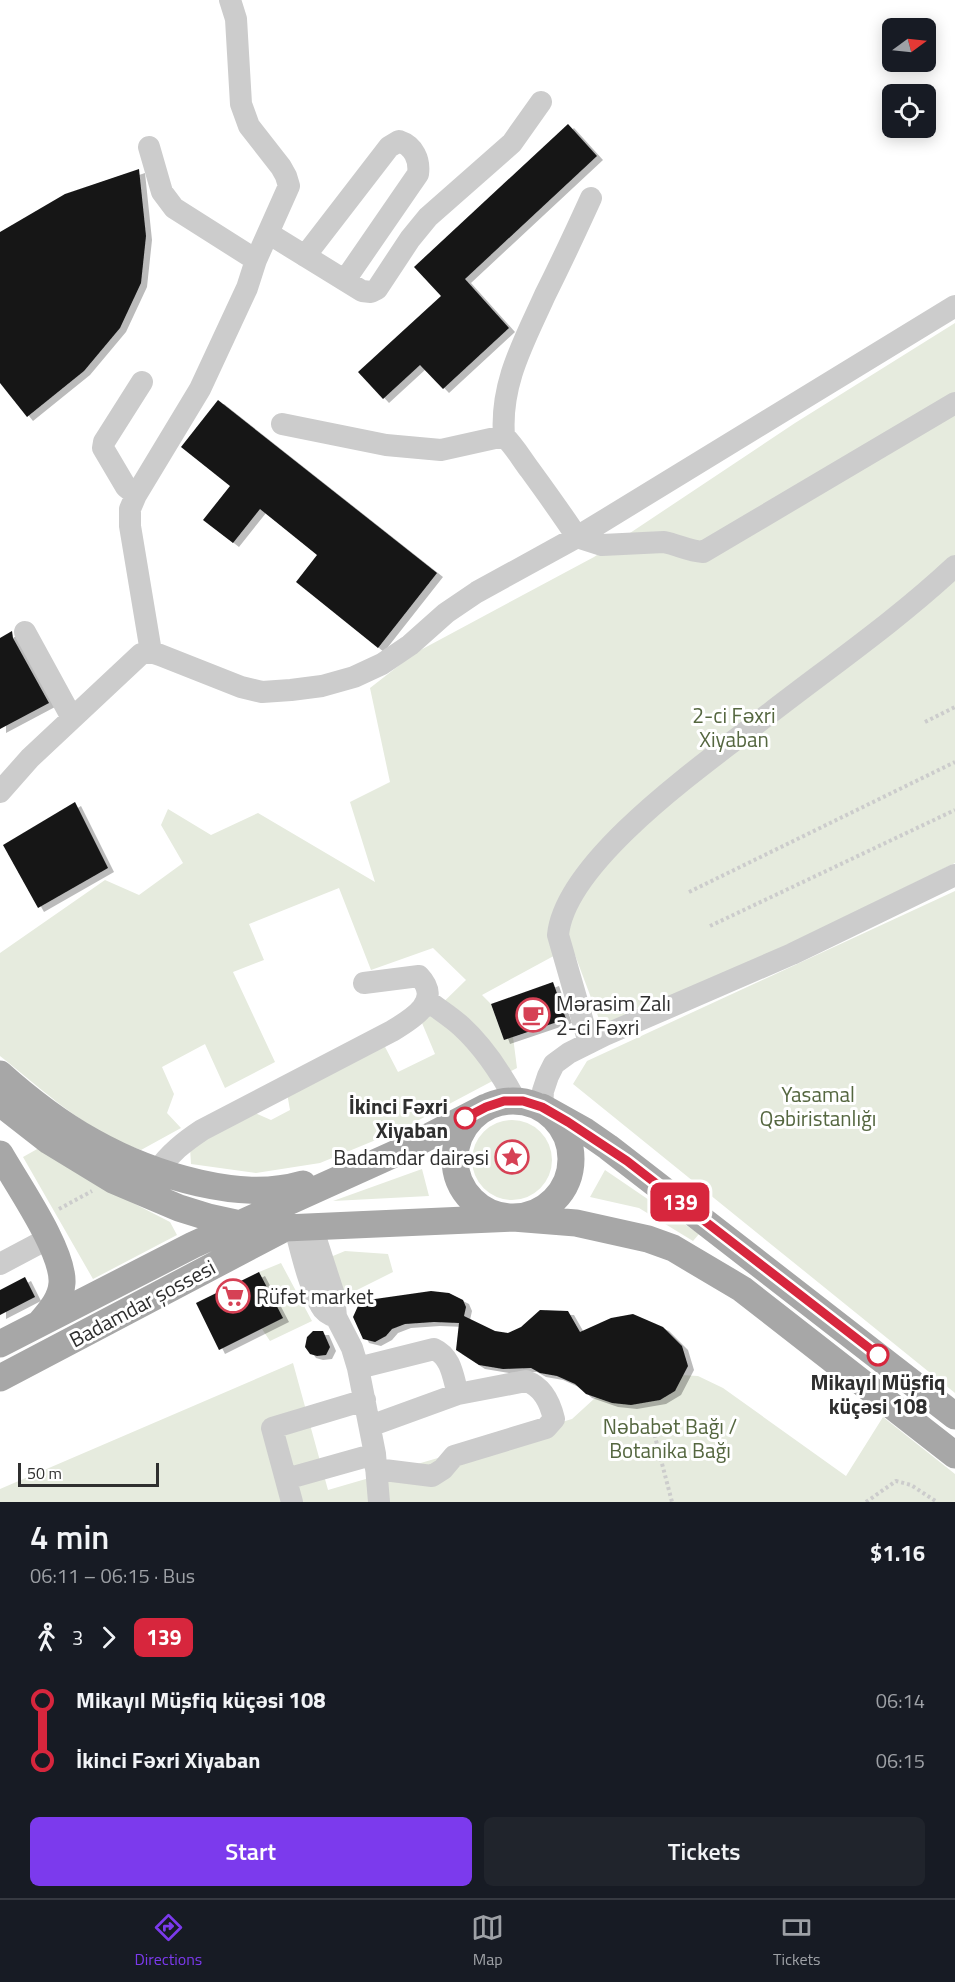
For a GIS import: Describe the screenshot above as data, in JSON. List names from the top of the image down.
{
  "streets": {
    "main road": ["Badamdar şossesi"]
  },
  "parks": ["2-ci Fəxri Xiyaban", "Yasamal Qəbiristanlığı", "Nəbabət Bağı / Botanika Bağı"],
  "places": {
    "cafe": ["Mərasim Zalı 2-ci Fəxri"],
    "other": ["İkinci Fəxri Xiyaban", "Mikayıl Müşfiq küçəsi 108"],
    "place": ["Badamdar dairəsi"],
    "supermarket": ["Rüfət market"]
  },
  "lines": ["bus line 139"],
  "scale_bar": "50 m",
  "north": "right",
  "page": {
    "on_map": "139",
    "scale": "50 m",
    "heading": ["4 min", "06:11 – 06:15 · Bus", "$1.16"],
    "legs": ["3", "139"],
    "list": [
      {
        "name": "Mikayıl Müşfiq küçəsi 108",
        "value": "06:14"
      },
      {
        "name": "İkinci Fəxri Xiyaban",
        "value": "06:15"
      }
    ],
    "buttons": ["Start", "Tickets"],
    "tabs": ["Directions", "Map", "Tickets"]
  }
}
